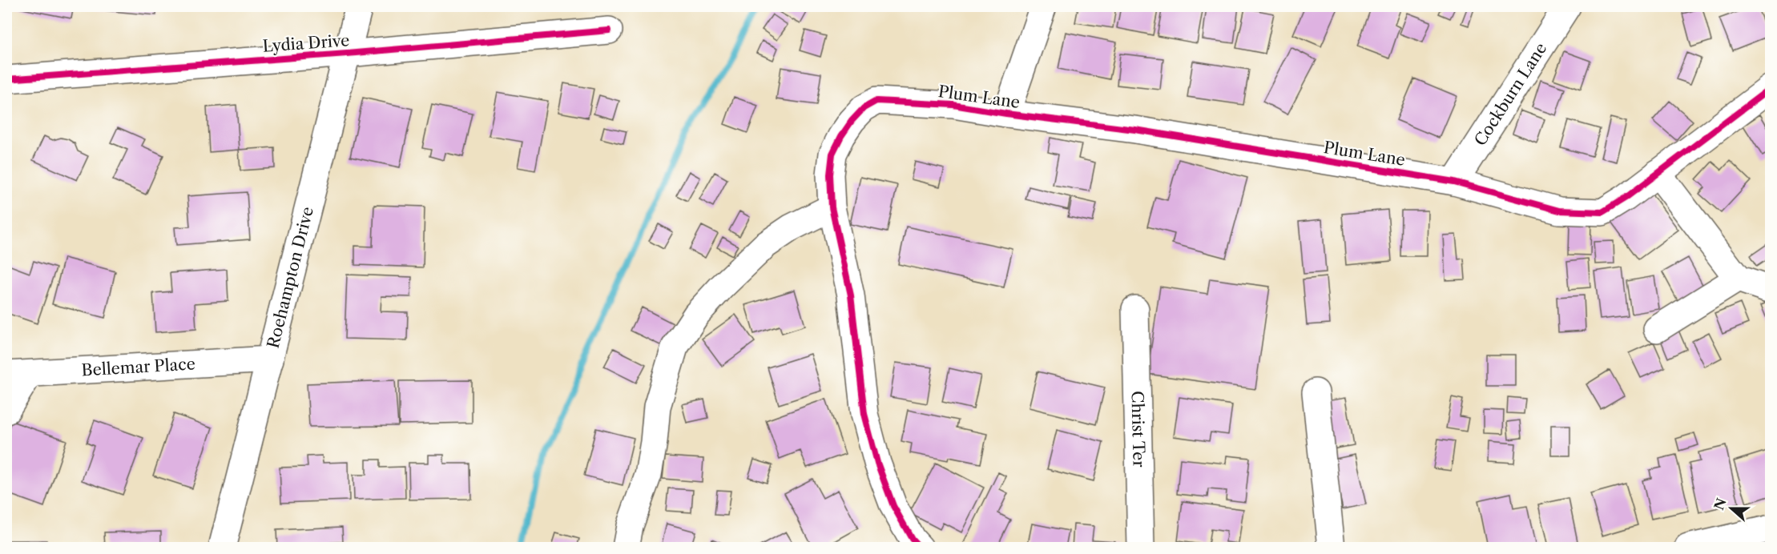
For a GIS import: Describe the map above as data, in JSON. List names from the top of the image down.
{
  "streets": {
    "street": [
      "Lydia Drive",
      "Cockburn Lane",
      "Plum Lane",
      "Roehampton Drive",
      "Bellemar Place",
      "Christ Ter"
    ]
  },
  "crossings": [
    ["Lydia Drive", "Roehampton Drive"],
    ["Cockburn Lane", "Plum Lane"],
    ["Roehampton Drive", "Bellemar Place"]
  ],
  "north": "left"
}
